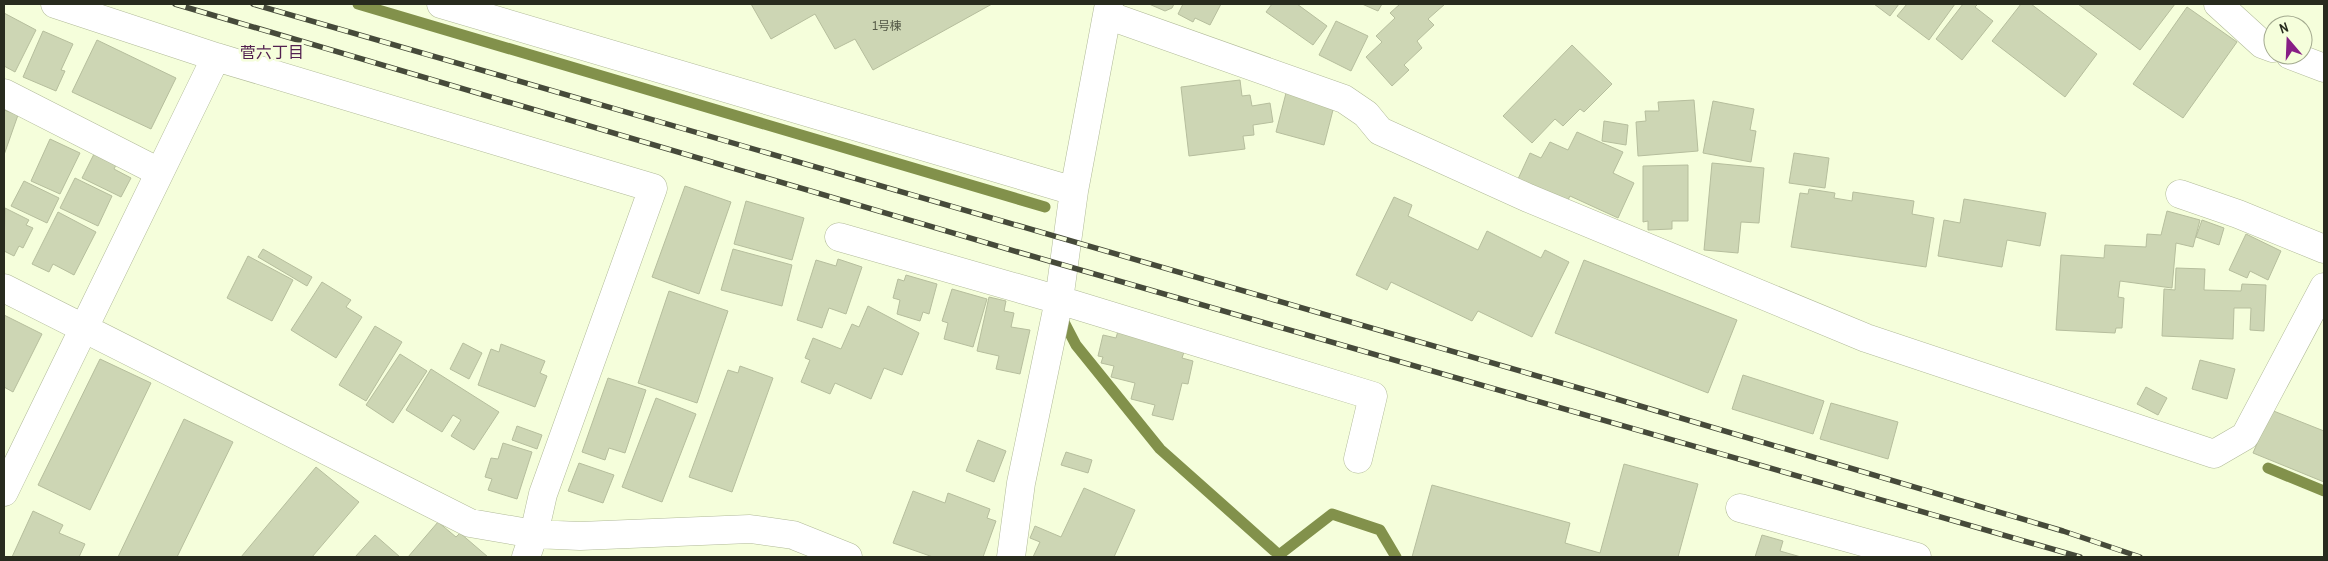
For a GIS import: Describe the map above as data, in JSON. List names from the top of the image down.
{
  "districts": ["菅六丁目"],
  "house_numbers": ["1号棟"],
  "north": "top"
}
